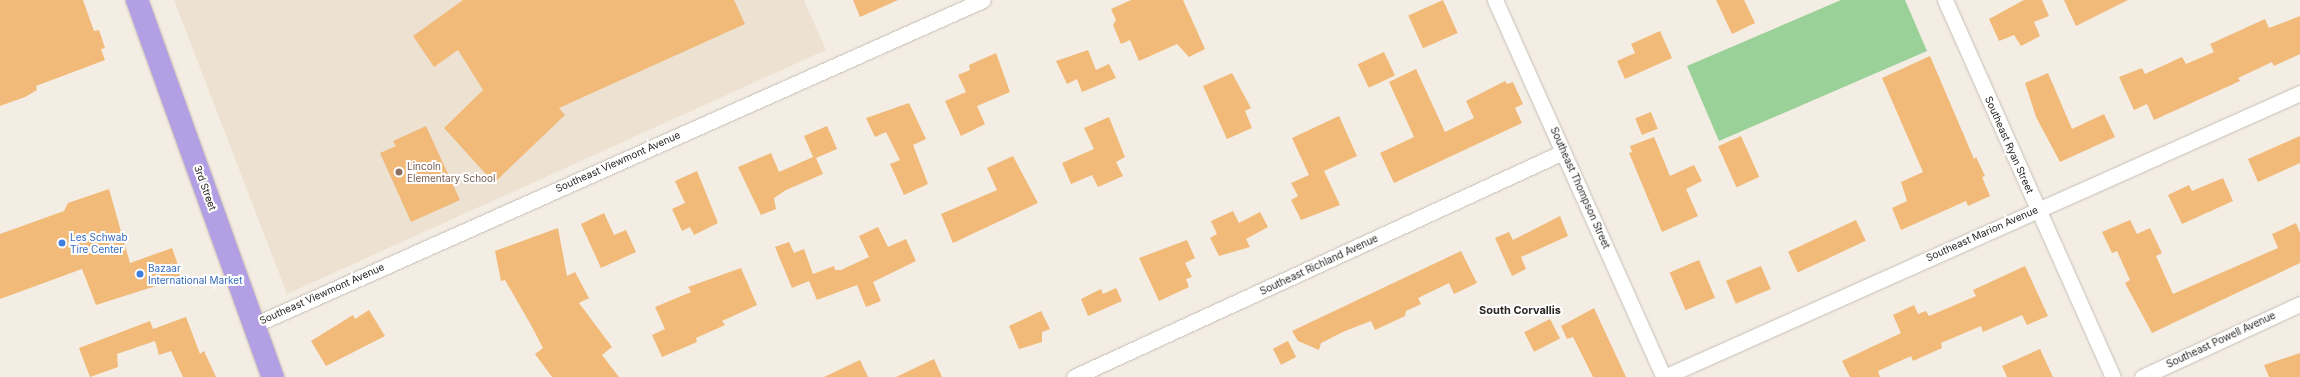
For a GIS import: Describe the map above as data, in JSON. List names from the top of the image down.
{
  "streets": {
    "highway": ["3rd Street"],
    "street": [
      "Southeast Ryan Street",
      "Southeast Viewmont Avenue",
      "Southeast Thompson Street",
      "Southeast Marion Avenue",
      "Southeast Richland Avenue",
      "Southeast Powell Avenue"
    ]
  },
  "crossings": [
    ["Southeast Ryan Street", "Southeast Marion Avenue"],
    ["Southeast Viewmont Avenue", "3rd Street"],
    ["Southeast Thompson Street", "Southeast Marion Avenue"],
    ["Southeast Thompson Street", "Southeast Richland Avenue"]
  ],
  "districts": ["South Corvallis"],
  "places": ["Lincoln Elementary School", "Les Schwab Tire Center", "Bazaar International Market"]
}
